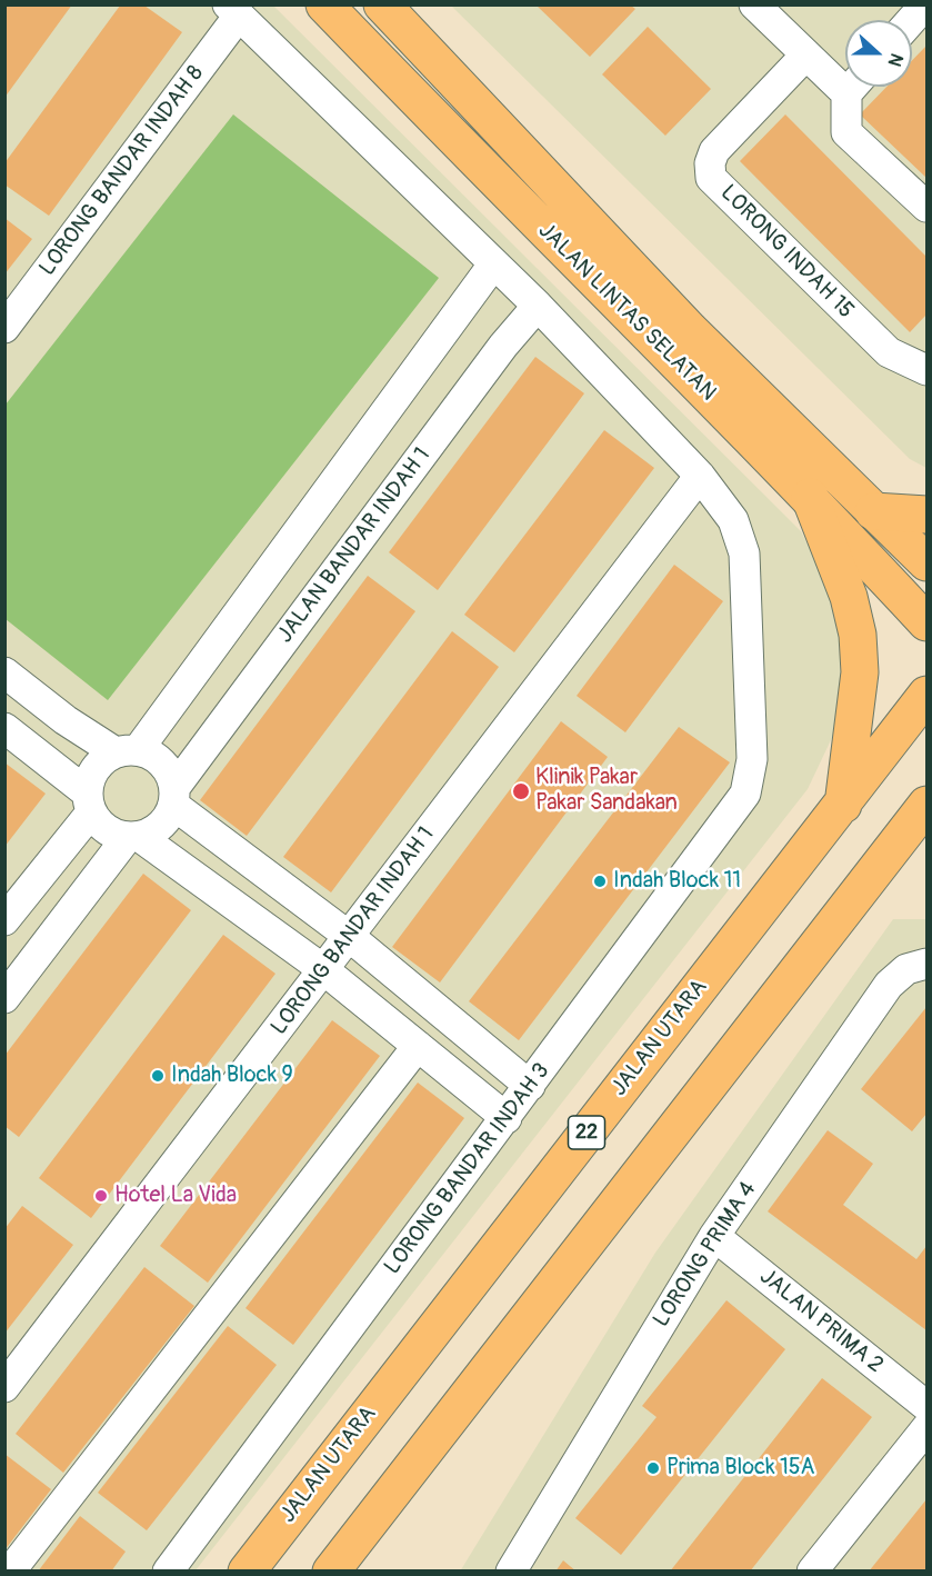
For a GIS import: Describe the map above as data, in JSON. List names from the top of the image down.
{
  "streets": {
    "main road": ["JALAN LINTAS SELATAN", "JALAN UTARA", "22"],
    "street": [
      "LORONG BANDAR INDAH 8",
      "LORONG INDAH 15",
      "JALAN BANDAR INDAH 1",
      "LORONG BANDAR INDAH 1",
      "LORONG BANDAR INDAH 3",
      "LORONG PRIMA 4",
      "JALAN PRIMA 2"
    ]
  },
  "crossings": [
    ["LORONG BANDAR INDAH 8", "LORONG BANDAR INDAH 3"],
    ["JALAN BANDAR INDAH 1", "LORONG BANDAR INDAH 3"],
    ["LORONG BANDAR INDAH 1", "LORONG BANDAR INDAH 3"],
    ["LORONG PRIMA 4", "JALAN PRIMA 2"]
  ],
  "places": [
    "Klinik Pakar Pakar Sandakan",
    "Indah Block 11",
    "Indah Block 9",
    "Hotel La Vida",
    "Prima Block 15A"
  ],
  "north": "right"
}
